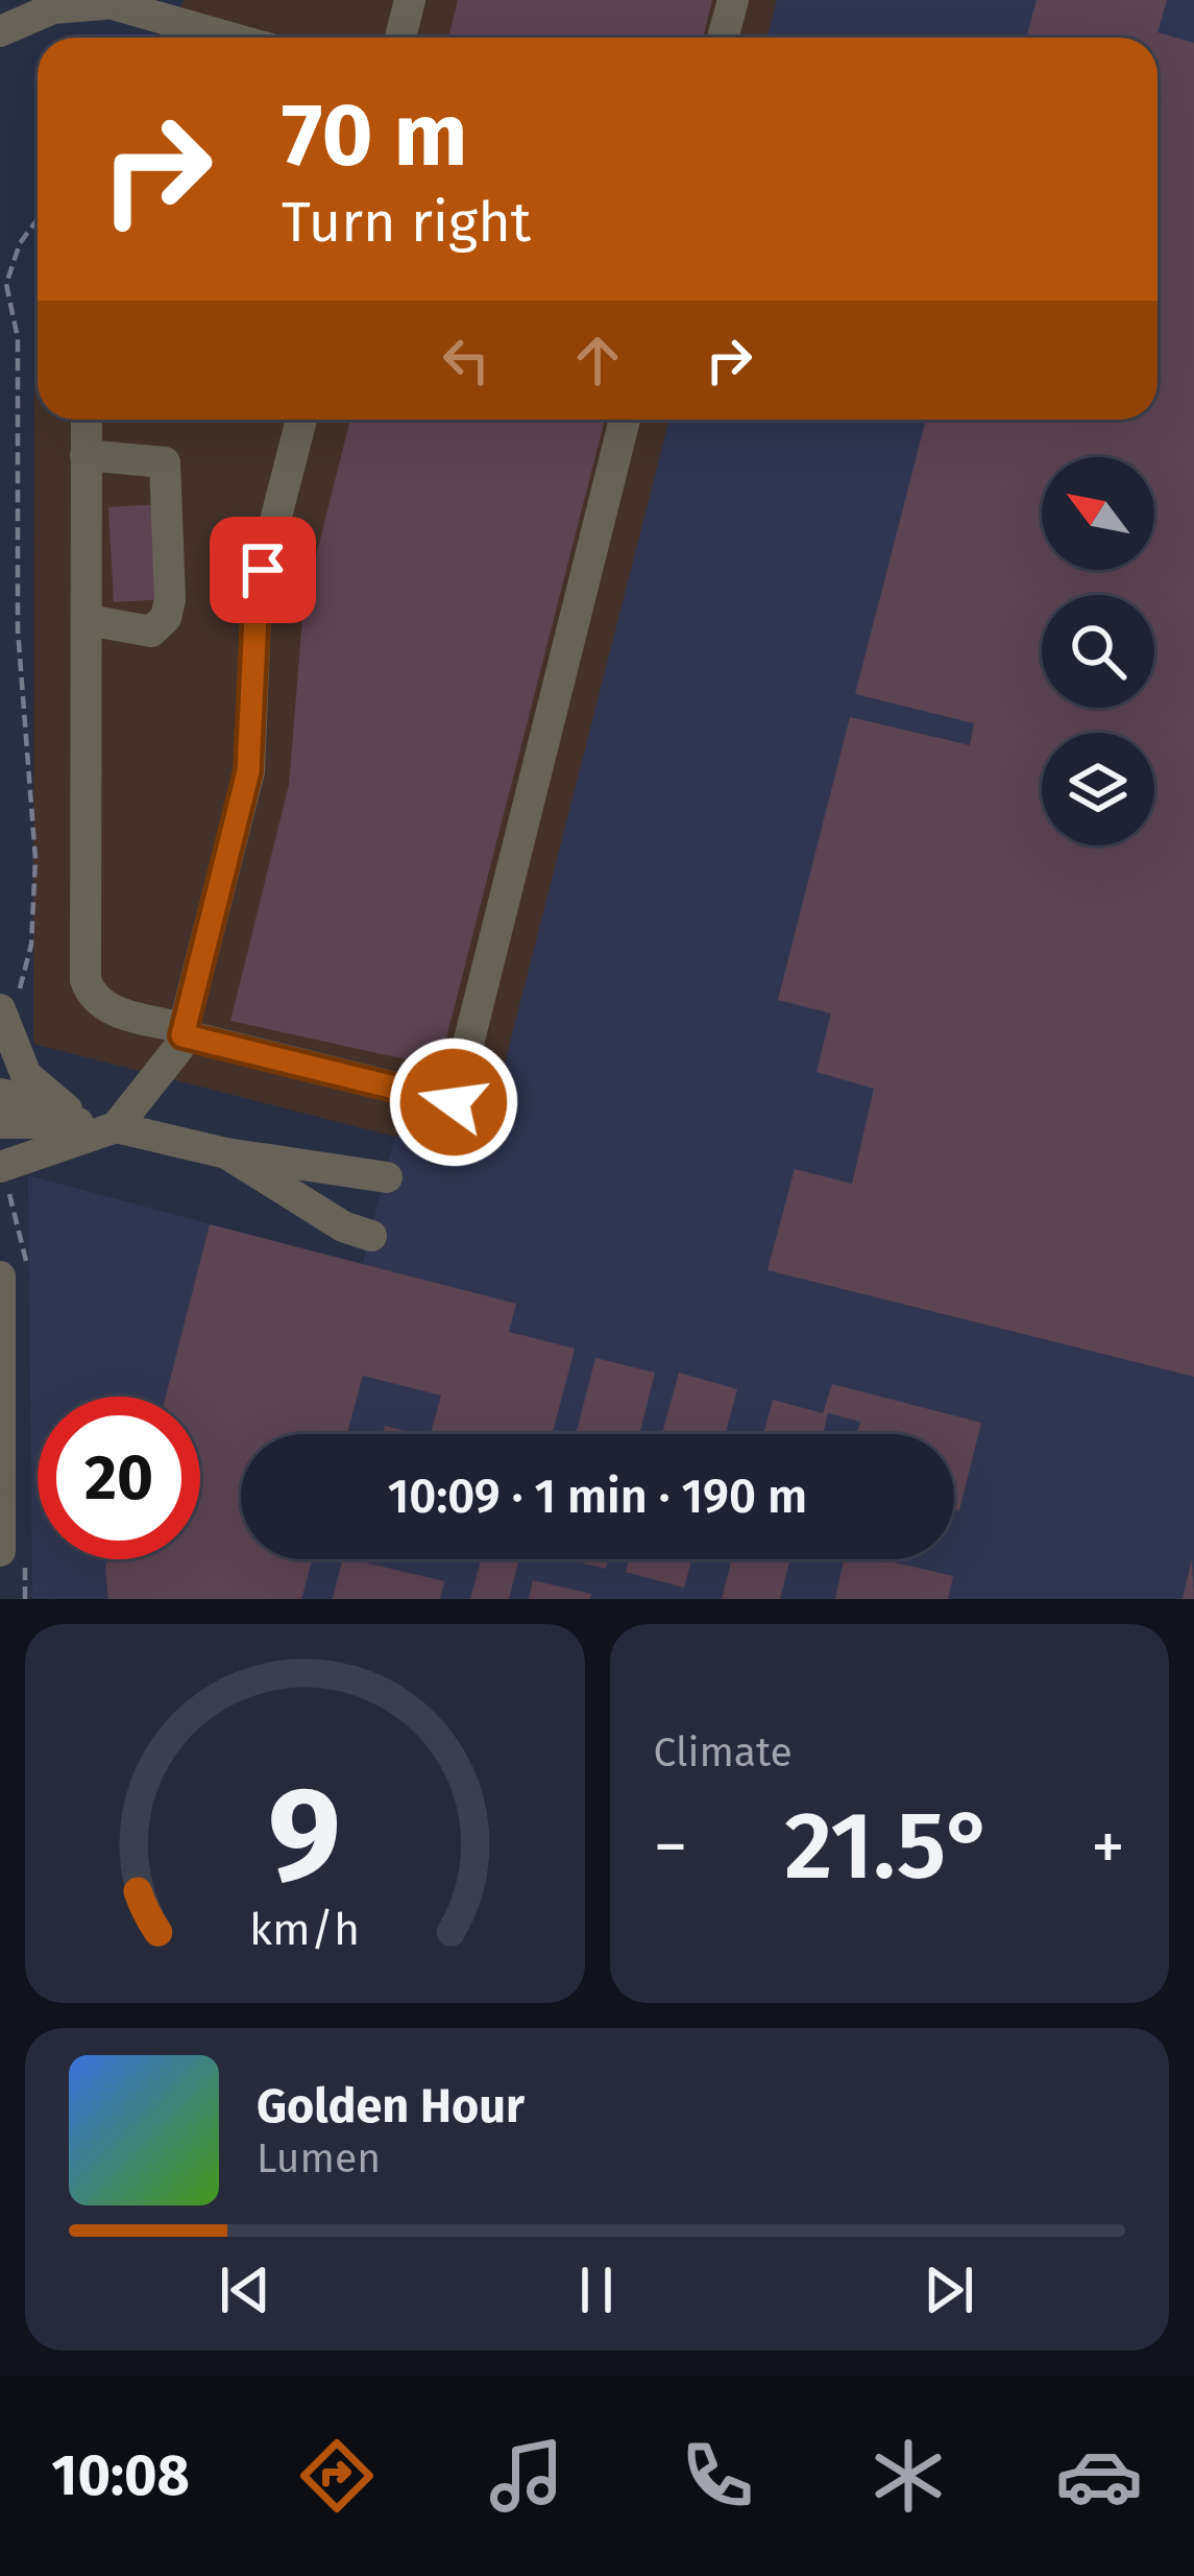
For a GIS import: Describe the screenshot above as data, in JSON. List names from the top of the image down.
{
  "north": "top left",
  "page": {
    "turn": ["70 m", "Turn right"],
    "limit": "20",
    "trip": "10:09 · 1 min · 190 m",
    "tile": "Climate",
    "heat": ["−", "21.5°", "+"],
    "song": ["Golden Hour", "Lumen"],
    "tabs": "10:08",
    "gauge": ["9", "km/h"]
  }
}
